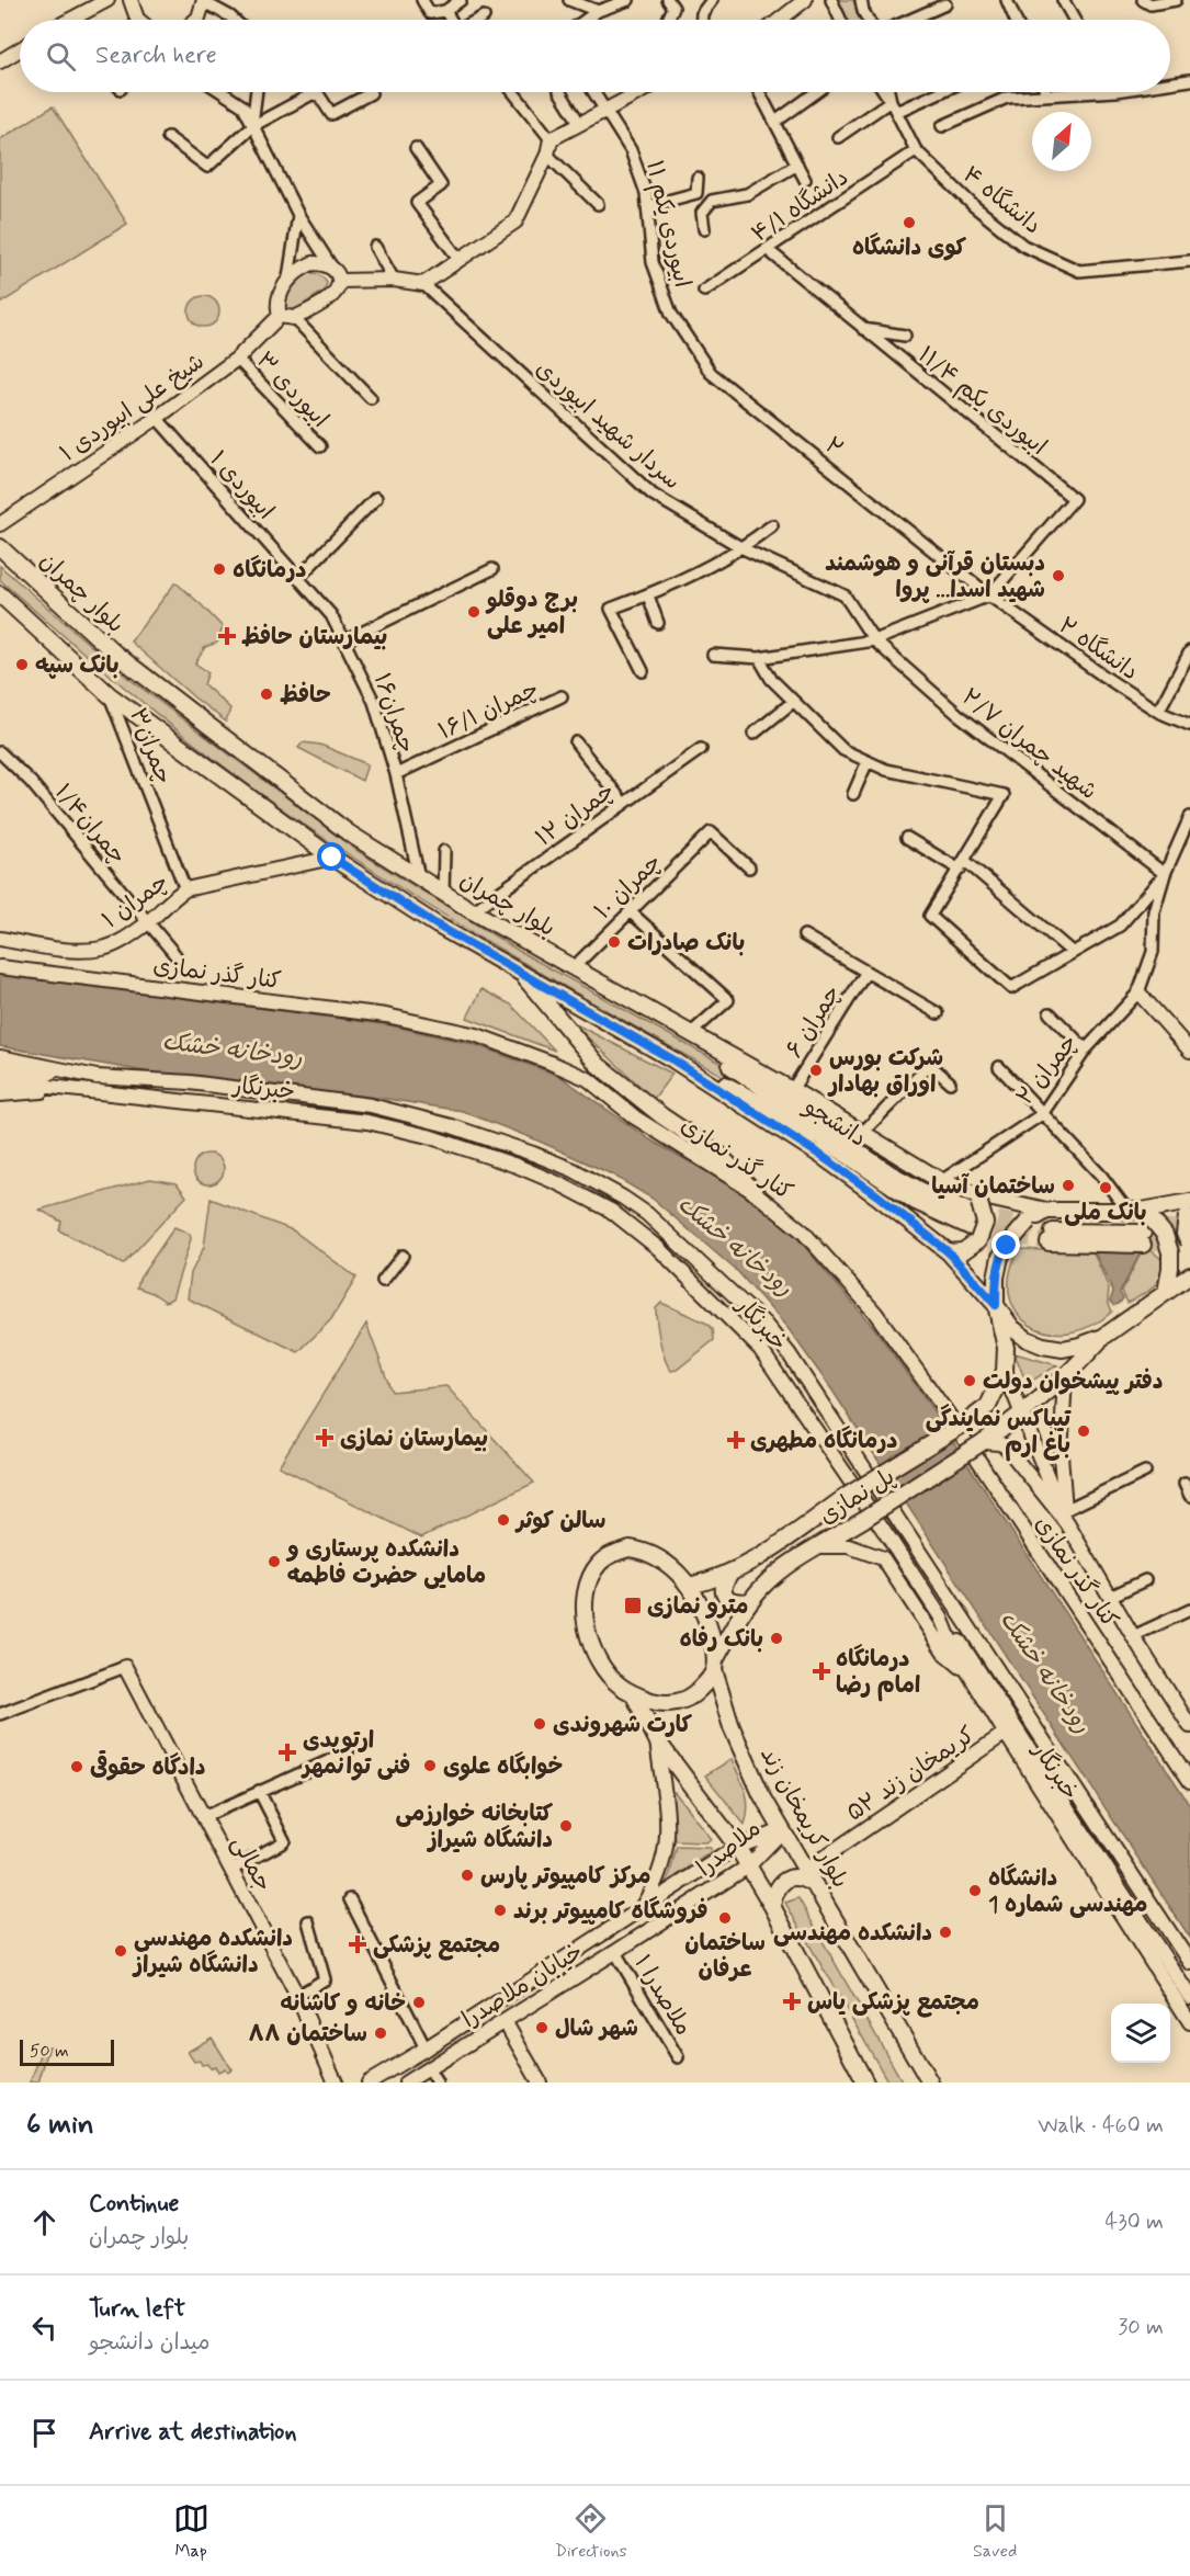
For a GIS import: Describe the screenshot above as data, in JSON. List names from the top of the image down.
{
  "streets": {
    "main road": [
      "شیخ علی ابیوردی ۱",
      "بلوار چمران",
      "چمران ۱",
      "کنار گذر نمازی",
      "خبرنگار",
      "دانشجو",
      "پل نمازی",
      "کریمخان زند ۵۲",
      "بلوار کریمخان زند",
      "ملاصدرا",
      "جمالی",
      "خیابان ملاصدرا"
    ],
    "street": [
      "۴ دانشگاه",
      "۴/۱ دانشگاه",
      "۱۱ ابیوردی یکم",
      "۳ ابیوردی",
      "۱۱/۴ ابیوردی یکم",
      "سردار شهید ابیوردی",
      "۲",
      "۱ ابیوردی",
      "۲ دانشگاه",
      "۱۶/۱ چمران",
      "چمران۱۶",
      "۲/۷ شهید چمران",
      "چمران۳",
      "۱۲ چمران",
      "چمران۱/۴",
      "۱۰ چمران",
      "۶ چمران",
      "۲ چمران",
      "۱ ملاصدرا"
    ]
  },
  "crossings": [
    ["۴ دانشگاه", "۴/۱ دانشگاه"],
    ["۴/۱ دانشگاه", "۱۱/۴ ابیوردی یکم"],
    ["۱۱ ابیوردی یکم", "۲"],
    ["۳ ابیوردی", "شیخ علی ابیوردی ۱"],
    ["۱۱/۴ ابیوردی یکم", "۲"],
    ["۱۱/۴ ابیوردی یکم", "۲ دانشگاه"],
    ["شیخ علی ابیوردی ۱", "۱ ابیوردی"],
    ["سردار شهید ابیوردی", "۲/۷ شهید چمران"],
    ["۲", "۲ دانشگاه"],
    ["۱ ابیوردی", "چمران۱۶"],
    ["بلوار چمران", "چمران۱۶"],
    ["بلوار چمران", "۱۲ چمران"],
    ["بلوار چمران", "۱۰ چمران"],
    ["بلوار چمران", "۶ چمران"],
    ["بلوار چمران", "۲ چمران"],
    ["بلوار چمران", "دانشجو"],
    ["بلوار چمران", "پل نمازی"],
    ["۱۶/۱ چمران", "چمران۱۶"],
    ["چمران۳", "چمران ۱"],
    ["چمران۱/۴", "چمران ۱"],
    ["خبرنگار", "کریمخان زند ۵۲"],
    ["پل نمازی", "بلوار کریمخان زند"],
    ["کریمخان زند ۵۲", "بلوار کریمخان زند"],
    ["بلوار کریمخان زند", "ملاصدرا"],
    ["ملاصدرا", "خیابان ملاصدرا"],
    ["خیابان ملاصدرا", "۱ ملاصدرا"]
  ],
  "water": ["رودخانه خشک"],
  "places": {
    "other": [
      "کوی دانشگاه",
      "درمانگاه",
      "دبستان قرآنی و هوشمند شهید اسدا... پروا",
      "برج دوقلو امیر علی",
      "بانک سپه",
      "حافظ",
      "بانک صادرات",
      "شرکت بورس اوراق بهادار",
      "ساختمان آسیا",
      "بانک ملی",
      "دفتر پیشخوان دولت",
      "تیپاکس نمایندگی باغ ارم",
      "سالن کوثر",
      "دانشکده پرستاری و مامایی حضرت فاطمه",
      "بانک رفاه",
      "کارت شهروندی",
      "خوابگاه علوی",
      "دادگاه حقوقی",
      "کتابخانه خوارزمی دانشگاه شیراز",
      "مرکز کامپیوتر پارس",
      "دانشگاه مهندسی شماره 1",
      "فروشگاه کامپیوتر برند",
      "ساختمان عرفان",
      "دانشکده مهندسی",
      "دانشکده مهندسی دانشگاه شیراز",
      "خانه و کاشانه",
      "شهر شال",
      "ساختمان ۸۸"
    ],
    "health": [
      "بیمارستان حافظ",
      "بیمارستان نمازی",
      "درمانگاه مطهری",
      "درمانگاه امام رضا",
      "ارتوپدی فنی توانمهر",
      "مجتمع پزشکی",
      "مجتمع پزشکی یاس"
    ],
    "transit": ["مترو نمازی"]
  },
  "scale_bar": "50 m",
  "north": "top right",
  "page": {
    "search": "Search here",
    "scale": "50 m",
    "heading": ["6 min", "Walk · 460 m"],
    "list": [
      ["Continue", "بلوار چمران", "430 m"],
      ["Turn left", "میدان دانشجو", "30 m"],
      "Arrive at destination"
    ],
    "nav": ["Map", "Directions", "Saved"]
  }
}
